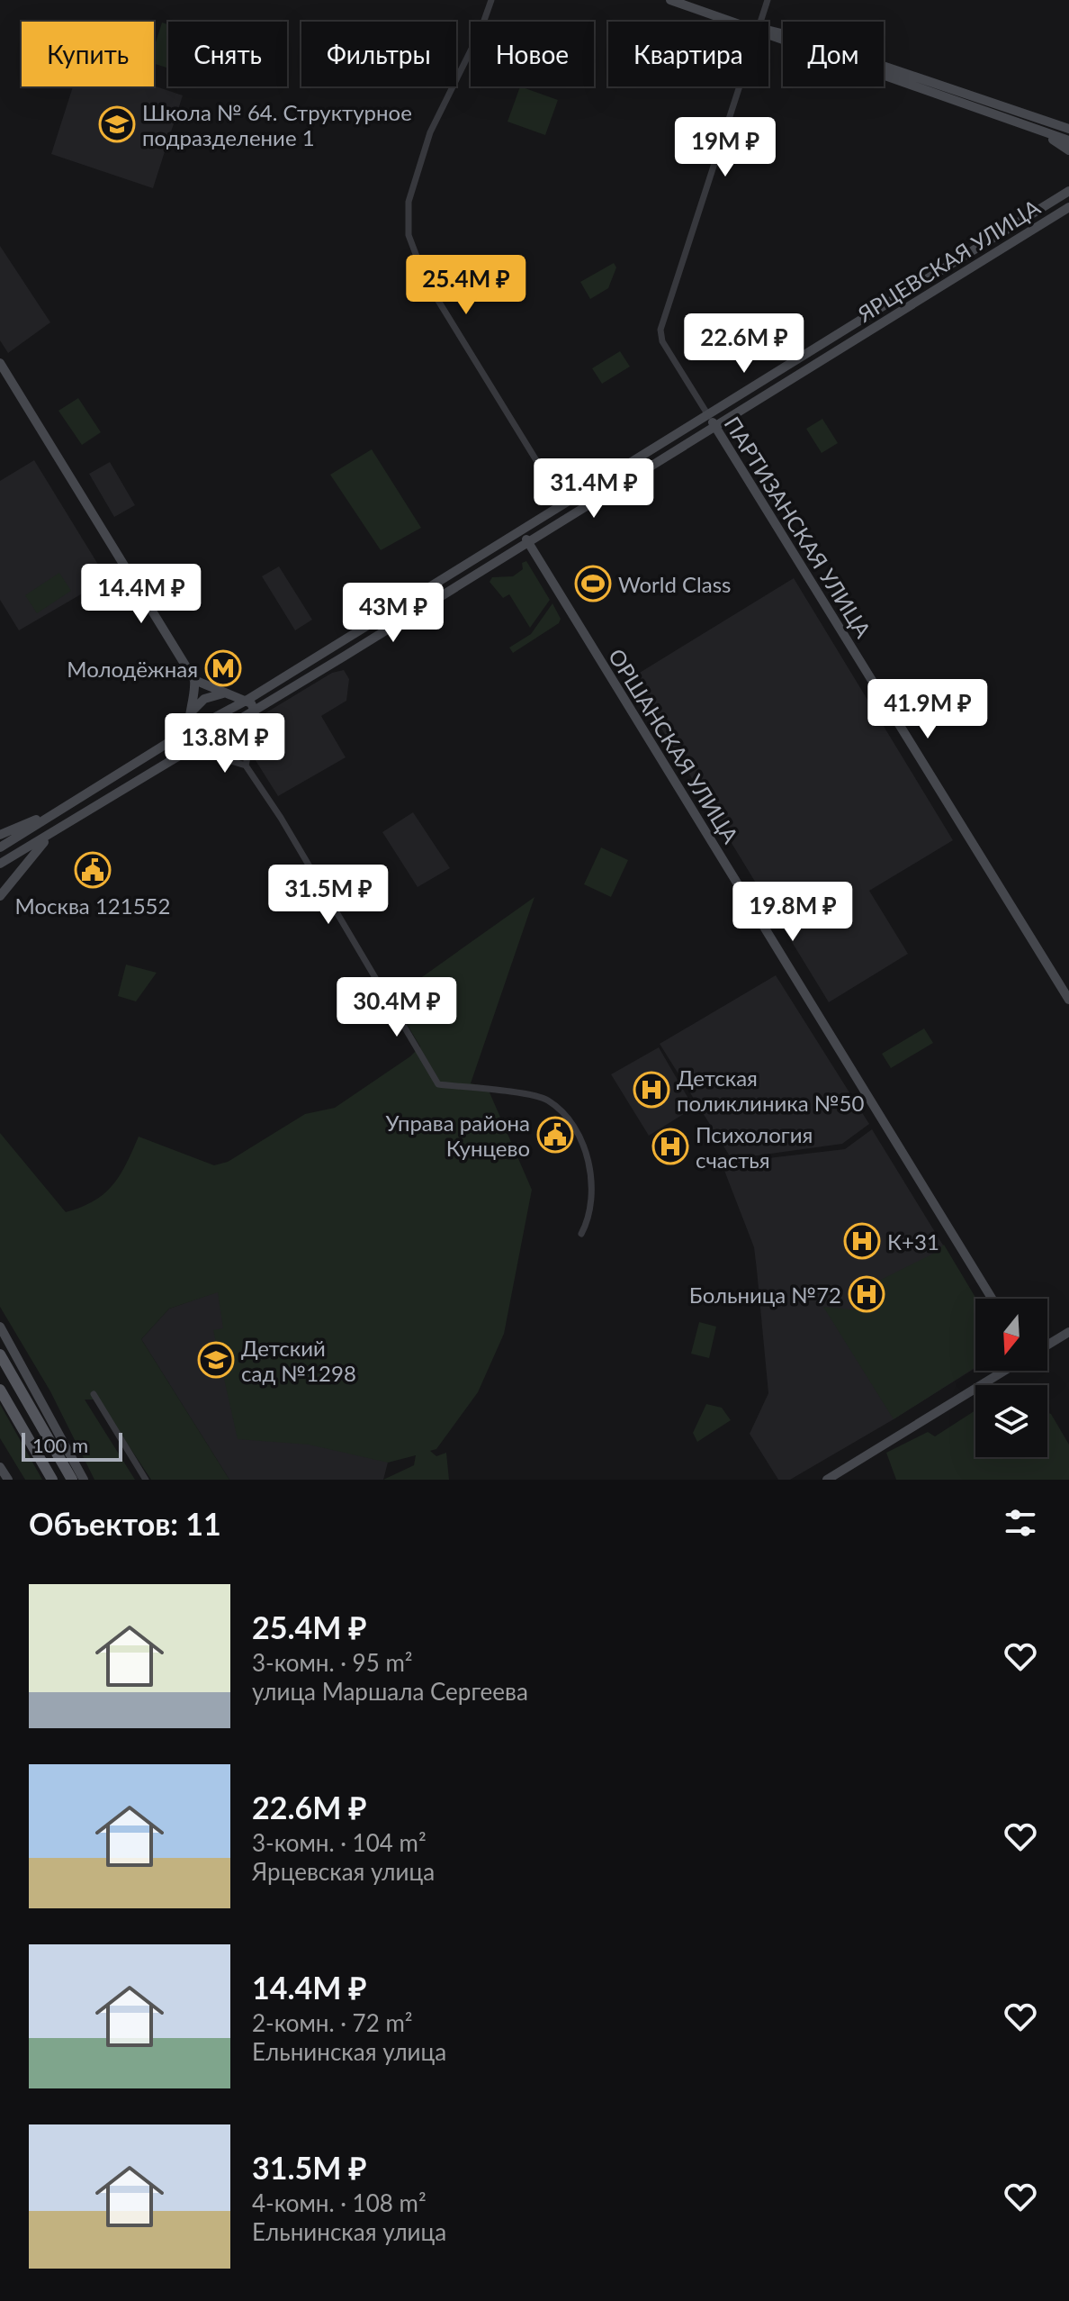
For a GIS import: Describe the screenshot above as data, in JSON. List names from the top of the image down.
{
  "streets": {
    "street": ["ЯРЦЕВСКАЯ УЛИЦА", "ПАРТИЗАНСКАЯ УЛИЦА", "ОРШАНСКАЯ УЛИЦА"]
  },
  "crossings": [
    ["ЯРЦЕВСКАЯ УЛИЦА", "ПАРТИЗАНСКАЯ УЛИЦА"],
    ["ЯРЦЕВСКАЯ УЛИЦА", "ОРШАНСКАЯ УЛИЦА"]
  ],
  "places": {
    "school or university": ["Школа № 64. Структурное подразделение 1", "Детский сад №1298"],
    "sports": ["World Class"],
    "metro station": ["Молодёжная"],
    "public building": ["Москва 121552", "Управа района Кунцево"],
    "hospital": [
      "Детская поликлиника №50",
      "Психология счастья",
      "К+31",
      "Больница №72"
    ]
  },
  "scale_bar": "100 m",
  "north": "bottom",
  "page": {
    "chip": [
      "Купить",
      "Снять",
      "Фильтры",
      "Новое",
      "Квартира",
      "Дом"
    ],
    "price": [
      "19M ₽",
      "25.4M ₽",
      "22.6M ₽",
      "31.4M ₽",
      "14.4M ₽",
      "43M ₽",
      "41.9M ₽",
      "13.8M ₽",
      "31.5M ₽",
      "19.8M ₽",
      "30.4M ₽"
    ],
    "scale": "100 m",
    "heading": "Объектов: 11",
    "list": [
      {
        "name": "25.4M ₽",
        "note": "3-комн. · 95 m² · улица Маршала Сергеева"
      },
      {
        "name": "22.6M ₽",
        "note": "3-комн. · 104 m² · Ярцевская улица"
      },
      {
        "name": "14.4M ₽",
        "note": "2-комн. · 72 m² · Ельнинская улица"
      },
      {
        "name": "31.5M ₽",
        "note": "4-комн. · 108 m² · Ельнинская улица"
      }
    ]
  }
}
